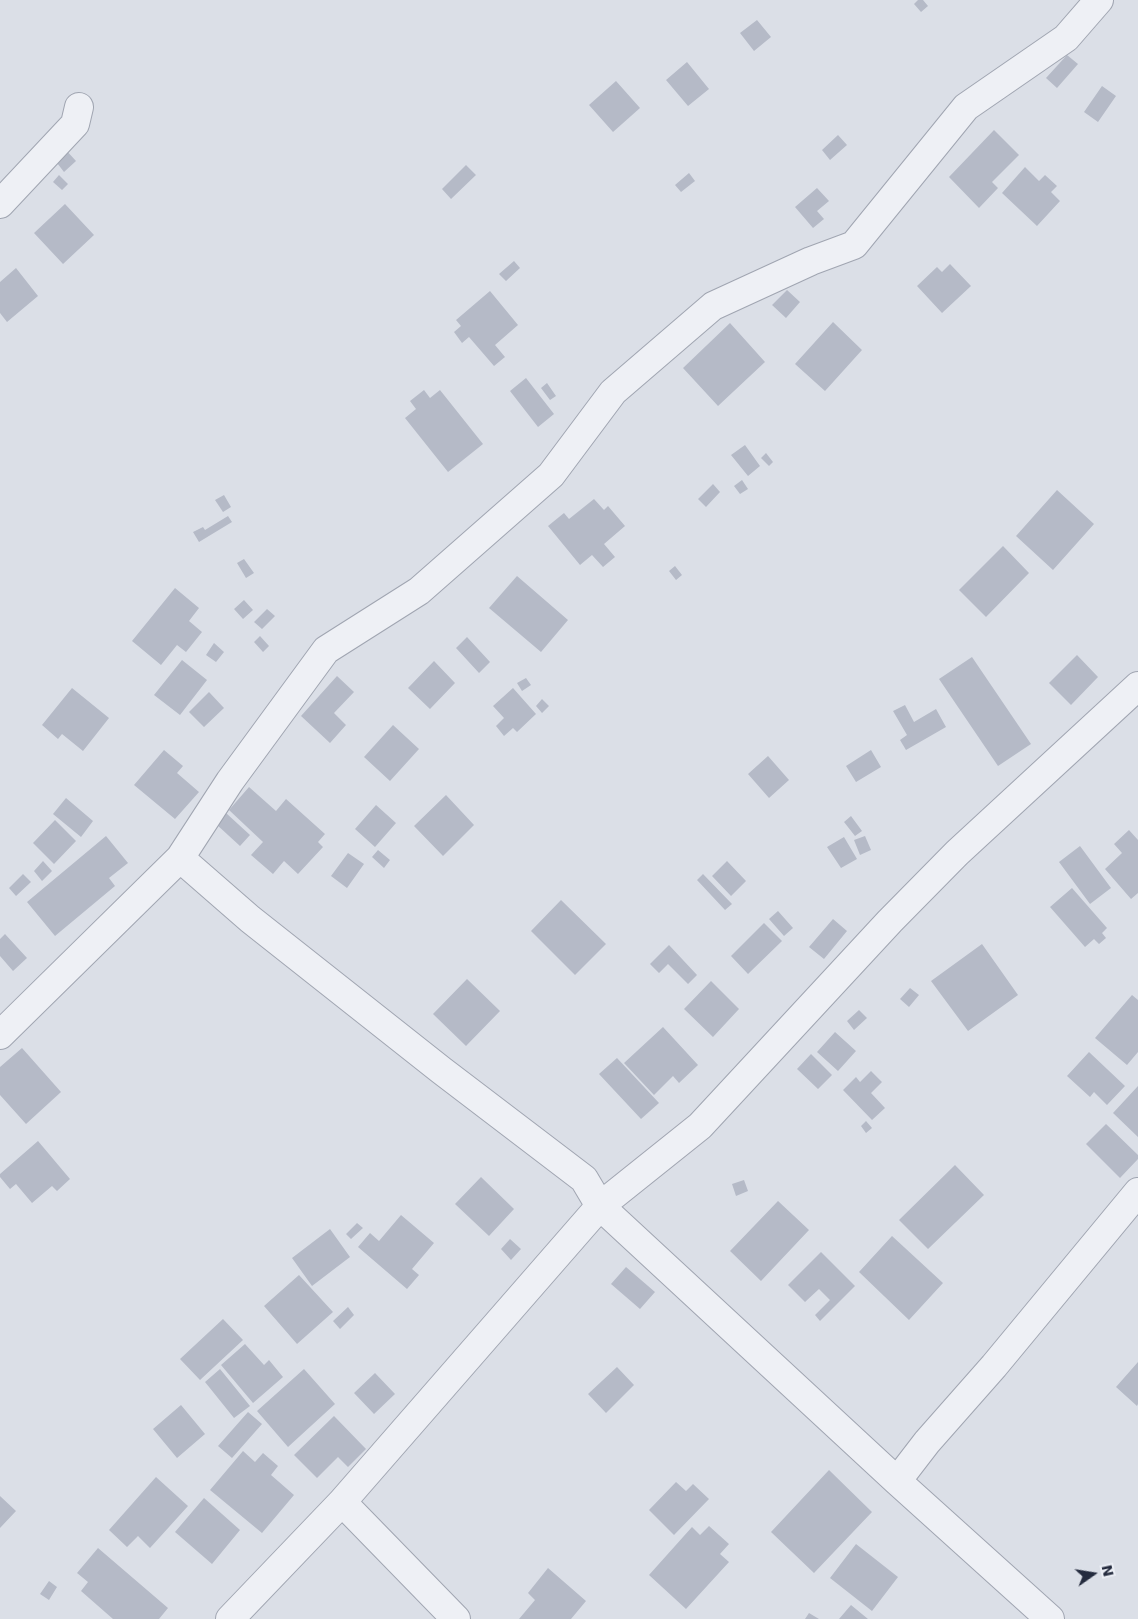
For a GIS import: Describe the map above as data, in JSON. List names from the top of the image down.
{
  "north": "right"
}
